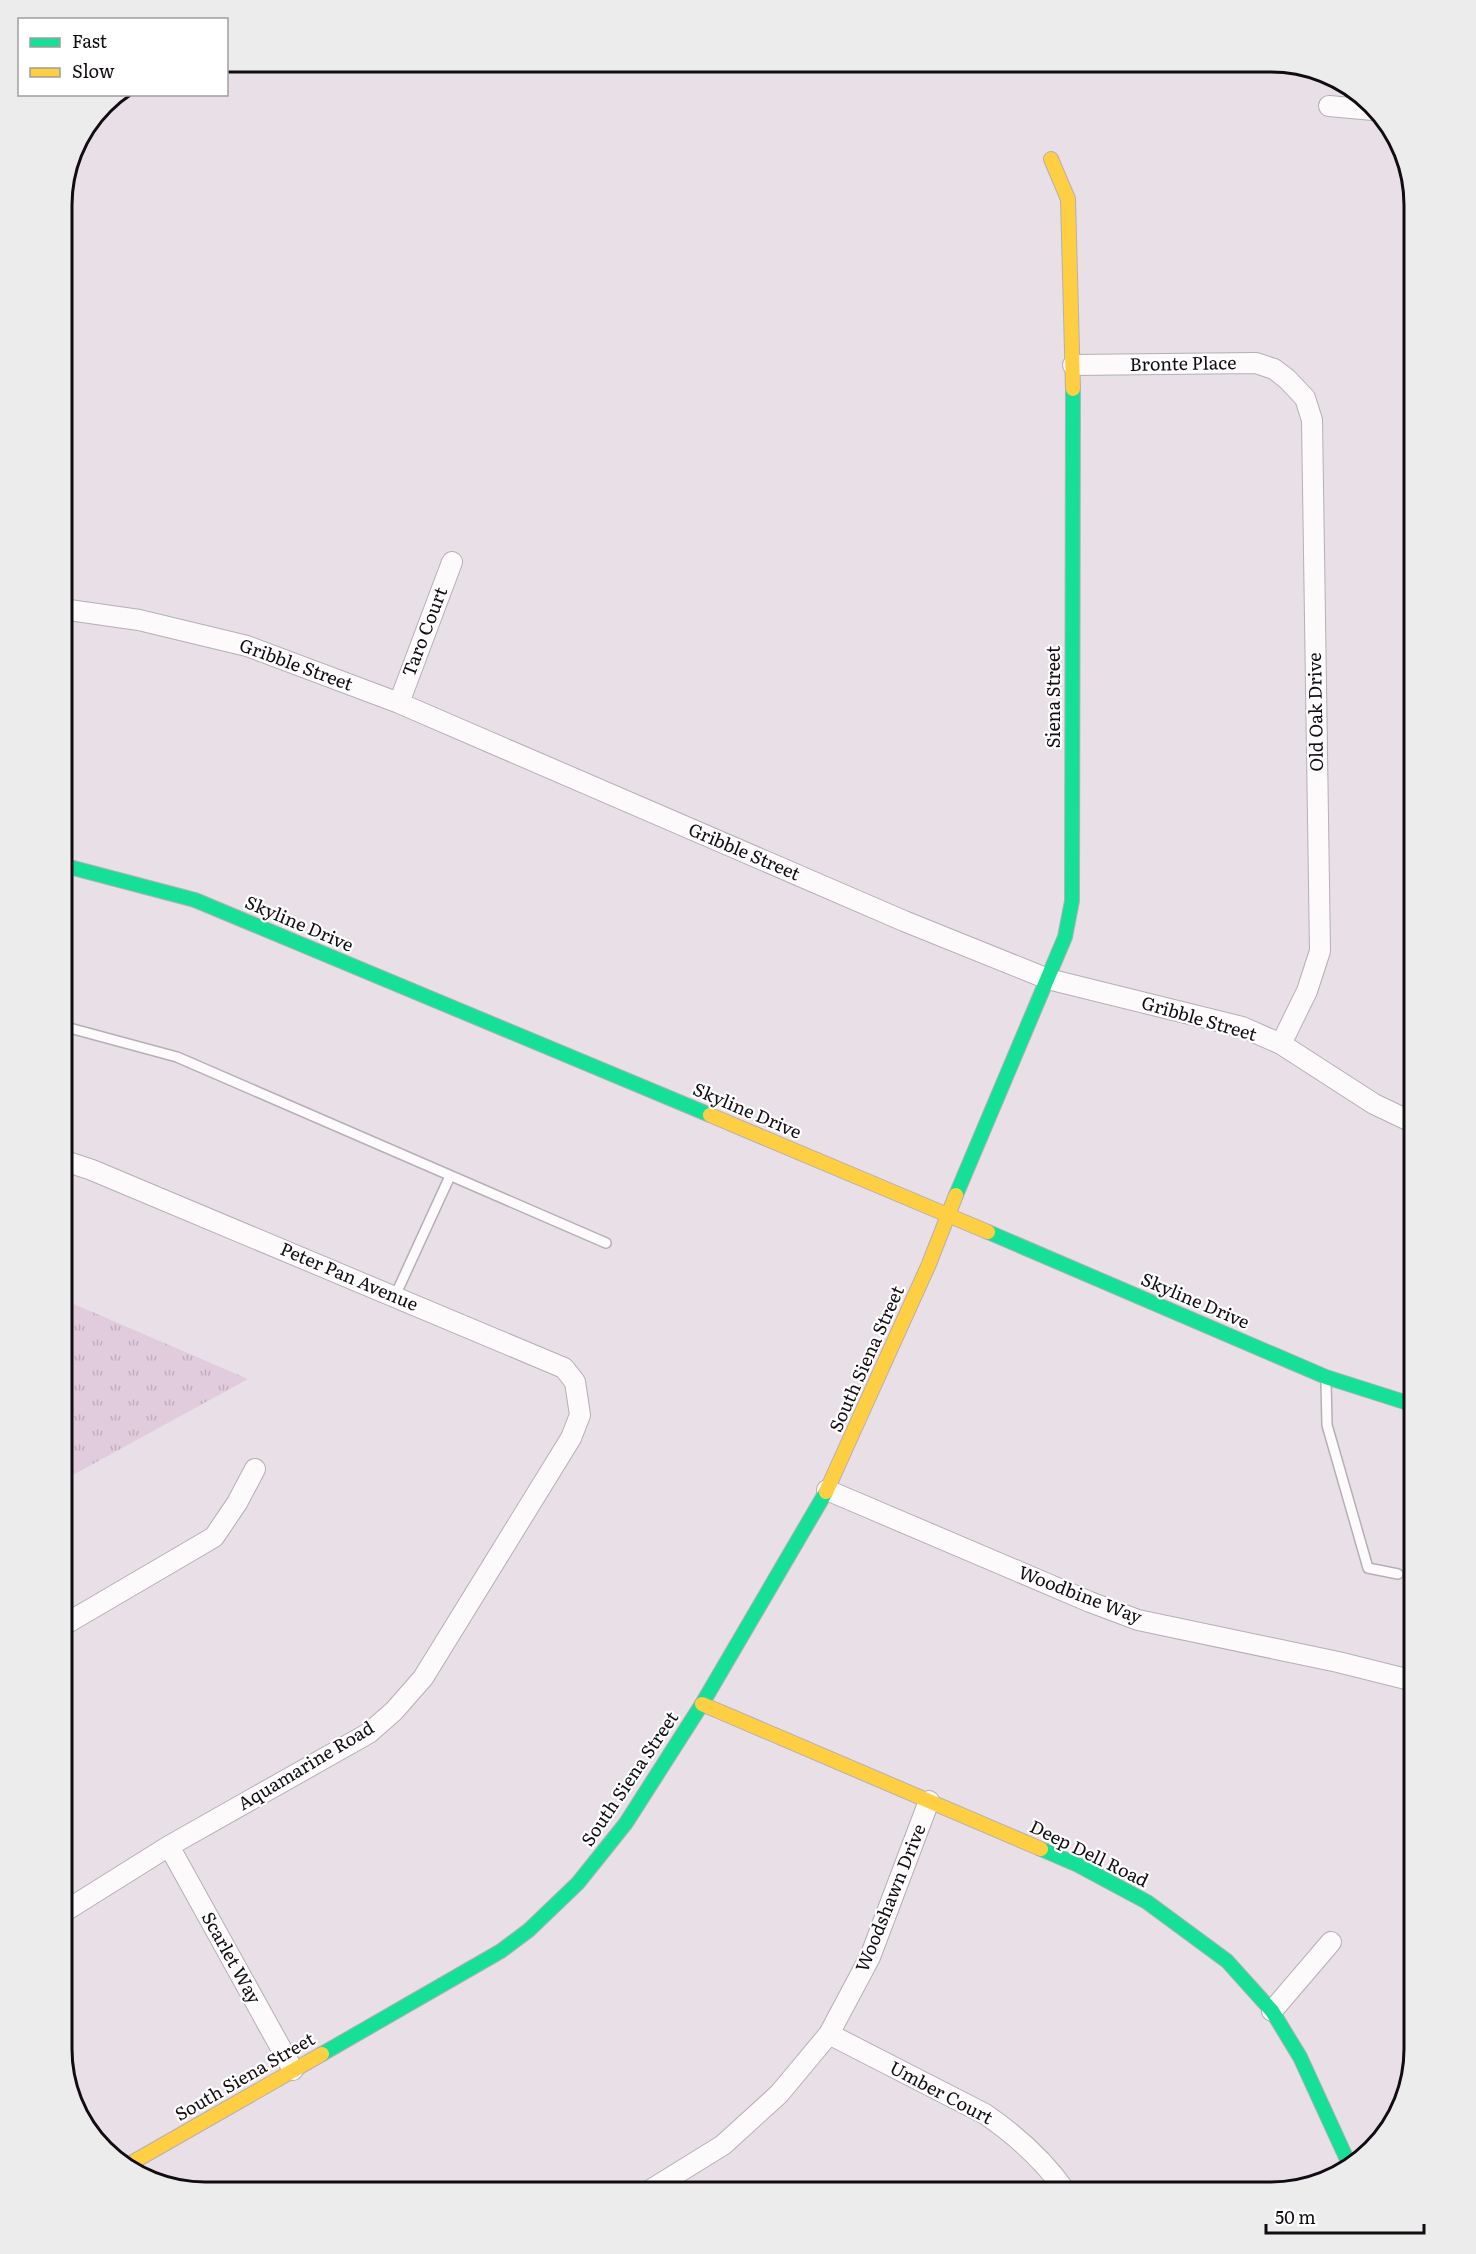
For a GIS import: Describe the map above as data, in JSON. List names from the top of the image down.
{
  "streets": {
    "street": [
      "Bronte Place",
      "Taro Court",
      "Gribble Street",
      "Siena Street",
      "Old Oak Drive",
      "Skyline Drive",
      "Peter Pan Avenue",
      "South Siena Street",
      "Woodbine Way",
      "Aquamarine Road",
      "Deep Dell Road",
      "Woodshawn Drive",
      "Scarlet Way",
      "Umber Court"
    ]
  },
  "crossings": [
    ["Bronte Place", "Siena Street"],
    ["Bronte Place", "Old Oak Drive"],
    ["Taro Court", "Gribble Street"],
    ["Gribble Street", "Siena Street"],
    ["Gribble Street", "Old Oak Drive"],
    ["Siena Street", "Skyline Drive"],
    ["Siena Street", "South Siena Street"],
    ["Skyline Drive", "South Siena Street"],
    ["Peter Pan Avenue", "Aquamarine Road"],
    ["South Siena Street", "Woodbine Way"],
    ["South Siena Street", "Deep Dell Road"],
    ["South Siena Street", "Scarlet Way"],
    ["Aquamarine Road", "Scarlet Way"],
    ["Deep Dell Road", "Woodshawn Drive"],
    ["Woodshawn Drive", "Umber Court"]
  ],
  "legend": ["Fast", "Slow"],
  "scale_bar": "50 m"
}
